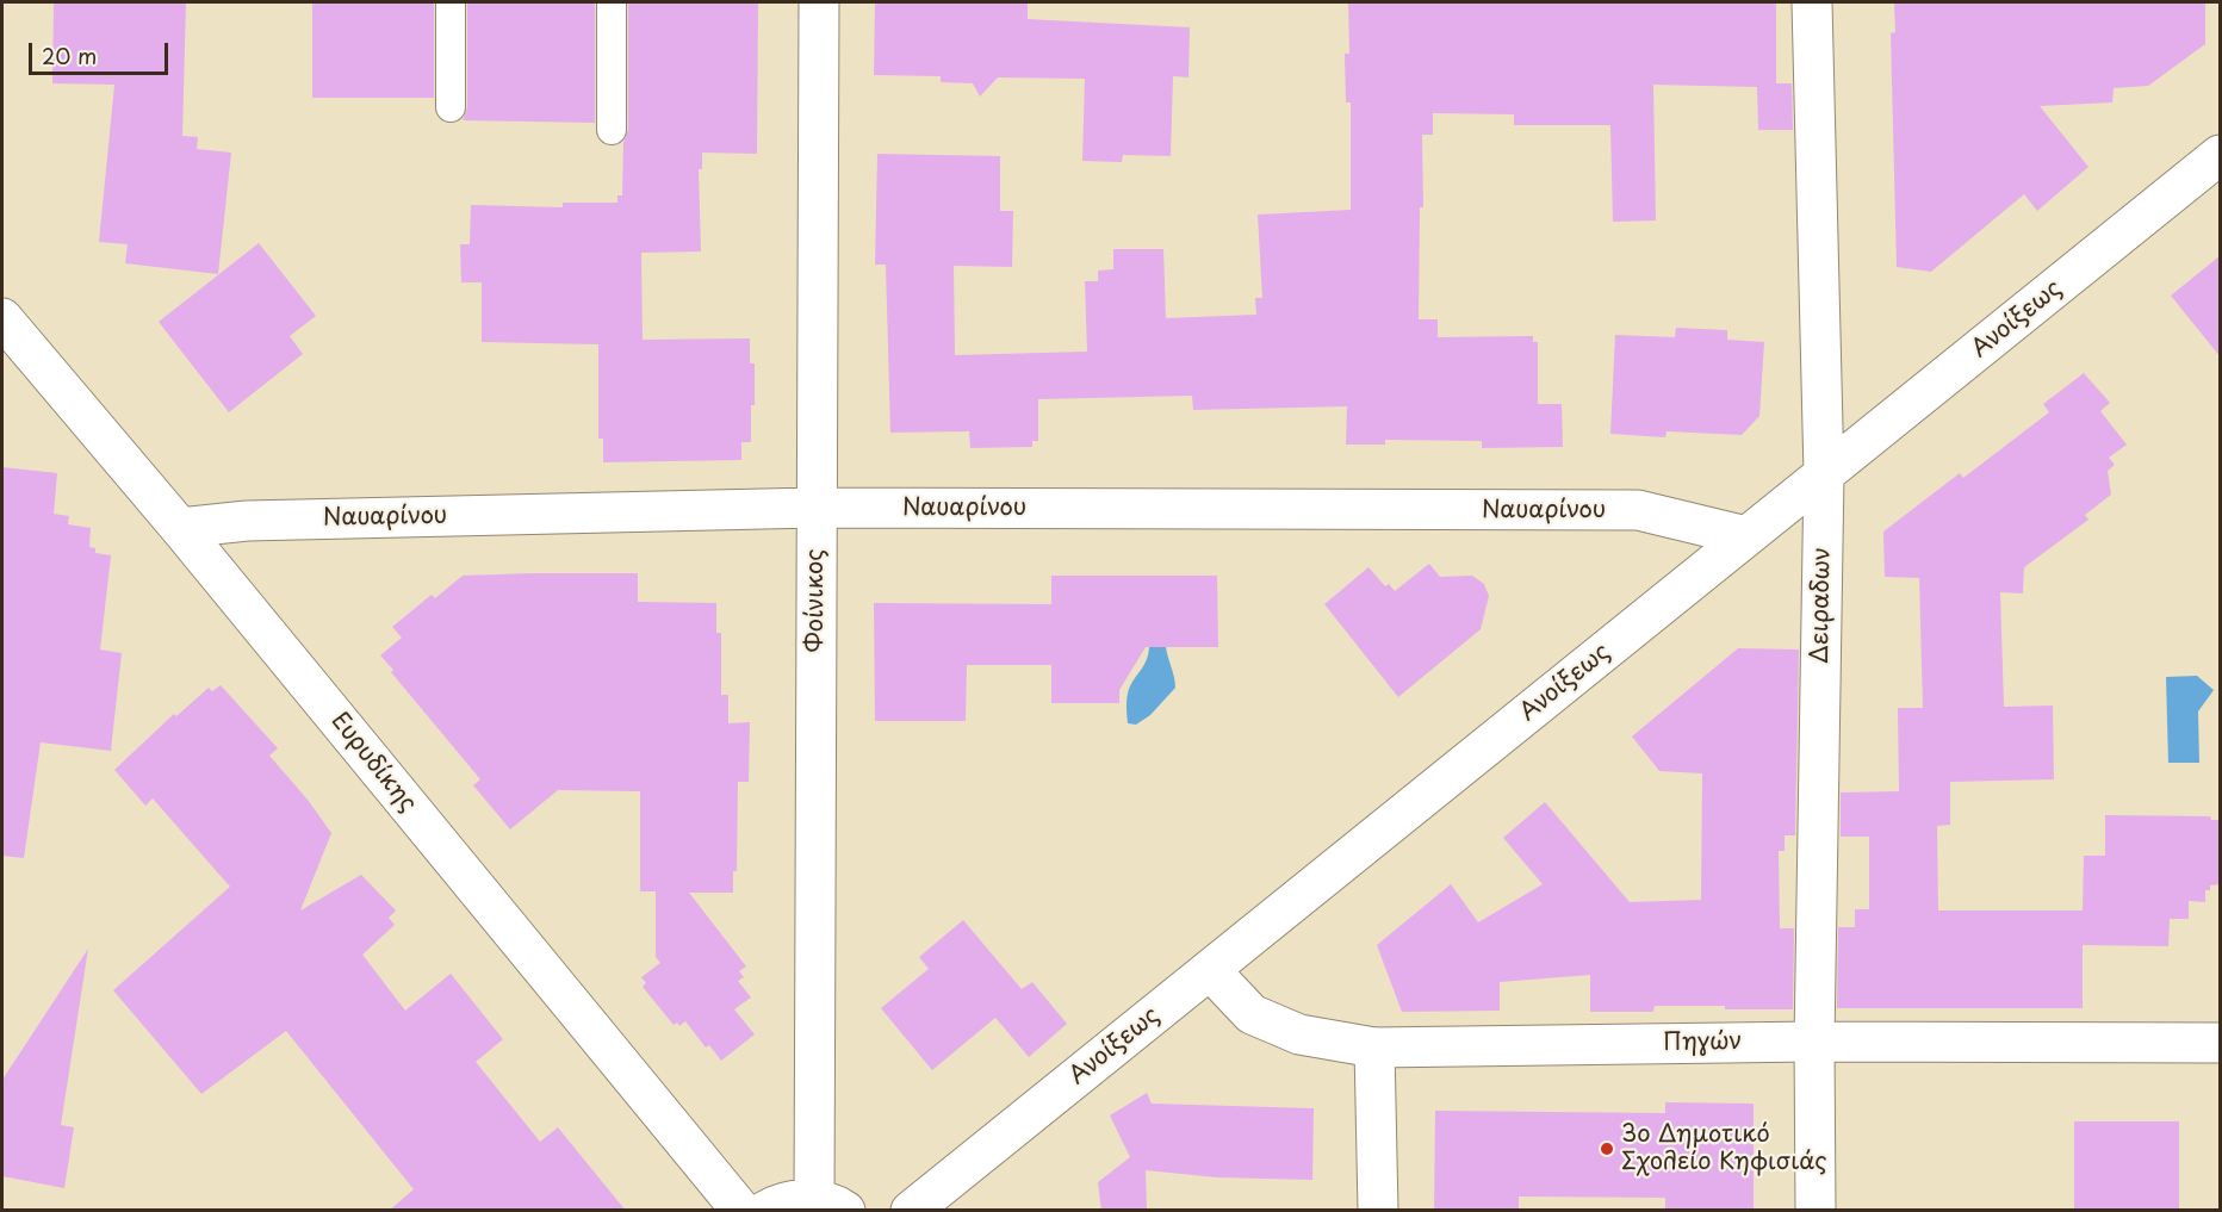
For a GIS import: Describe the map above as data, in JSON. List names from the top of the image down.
{
  "streets": {
    "street": [
      "Ανοίξεως",
      "Ναυαρίνου",
      "Φοίνικος",
      "Δειραδων",
      "Ευρυδίκης",
      "Πηγών"
    ]
  },
  "crossings": [
    ["Ανοίξεως", "Ναυαρίνου"],
    ["Ανοίξεως", "Δειραδων"],
    ["Ανοίξεως", "Πηγών"],
    ["Ναυαρίνου", "Φοίνικος"],
    ["Ναυαρίνου", "Ευρυδίκης"],
    ["Δειραδων", "Πηγών"]
  ],
  "places": ["3ο Δημοτικό Σχολείο Κηφισιάς"],
  "scale_bar": "20 m"
}
